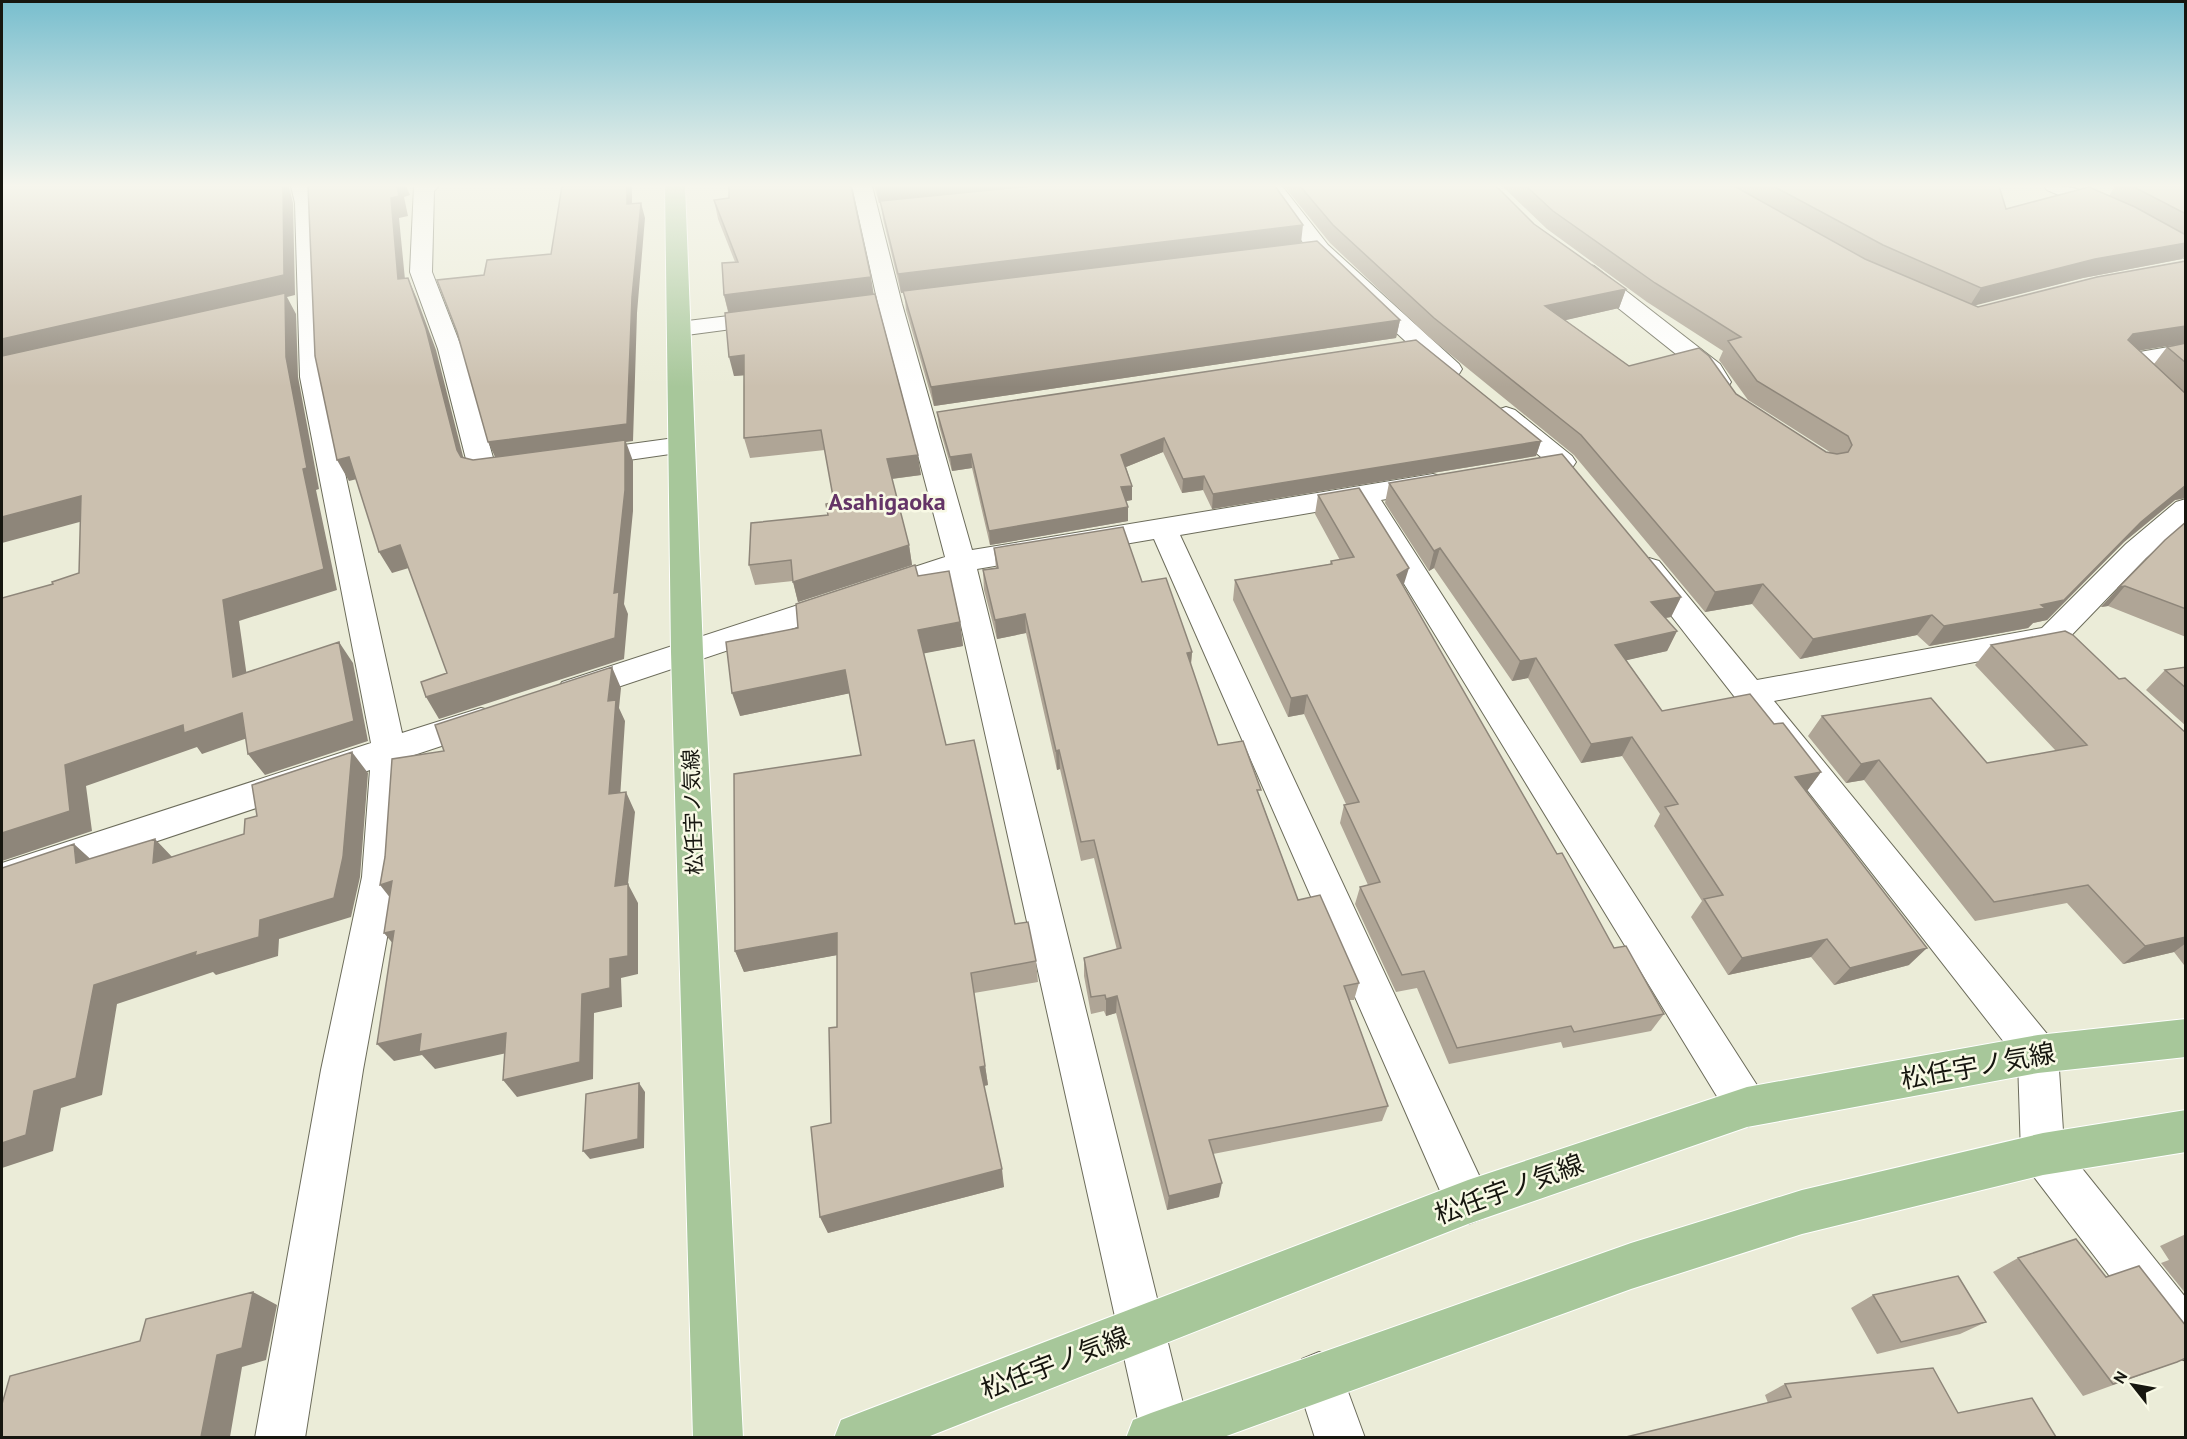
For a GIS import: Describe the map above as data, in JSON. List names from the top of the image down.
{
  "streets": {
    "main road": ["松任宇ノ気線"]
  },
  "districts": ["Asahigaoka"],
  "north": "top left"
}
